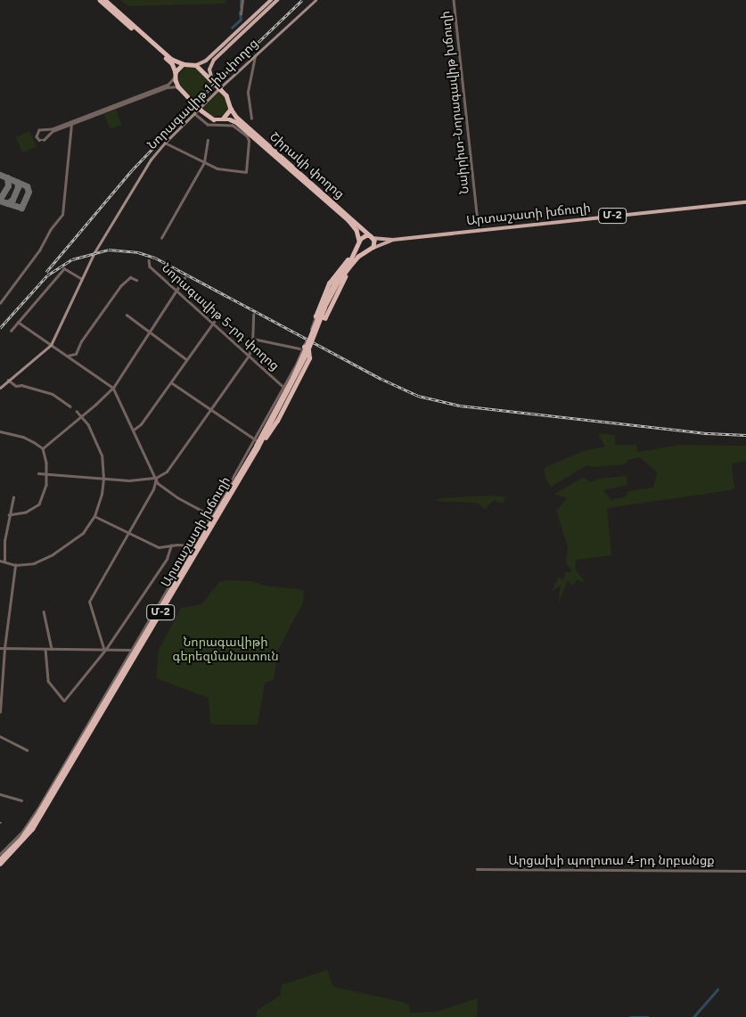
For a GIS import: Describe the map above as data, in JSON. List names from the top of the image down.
{
  "streets": {
    "highway": ["Շիրակի փողոց", "Արտաշատի խճուղի", "Մ-2"],
    "main road": ["Նորագավիթ 1-ին փողոց"],
    "street": ["Նաիրիտ-Նորագավիթ խճուղի", "Նորագավիթ 5-րդ փողոց", "Արցախի պողոտա 4-րդ նրբանցք"]
  },
  "crossings": [
    ["Նաիրիտ-Նորագավիթ խճուղի", "Արտաշատի խճուղի"],
    ["Շիրակի փողոց", "Արտաշատի խճուղի"],
    ["Արտաշատի խճուղի", "Նորագավիթ 5-րդ փողոց"]
  ],
  "parks": ["Նորագավիթի գերեզմանատուն"]
}
